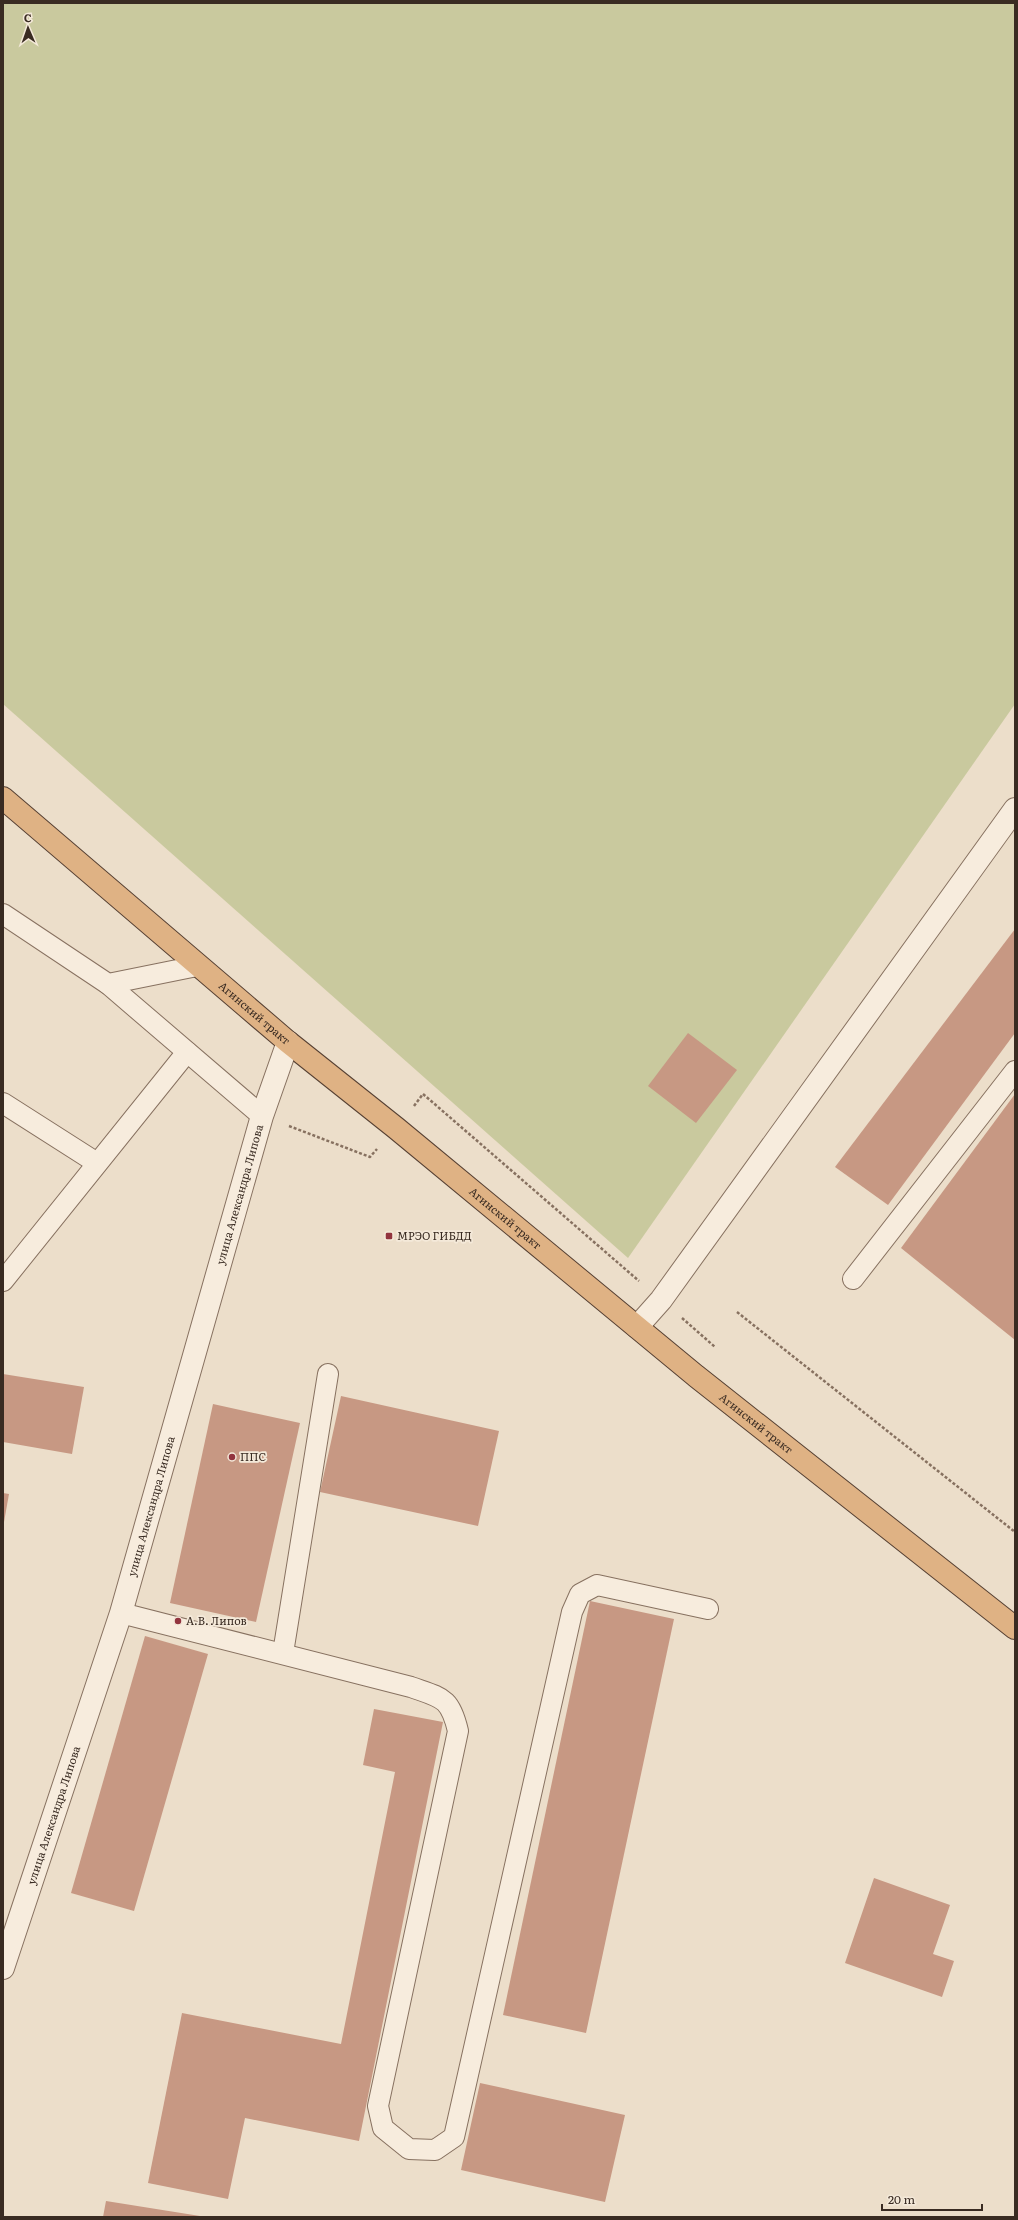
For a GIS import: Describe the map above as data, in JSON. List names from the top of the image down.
{
  "streets": {
    "highway": ["Агинский тракт"],
    "street": ["улица Александра Липова"]
  },
  "crossings": [
    ["Агинский тракт", "улица Александра Липова"]
  ],
  "places": {
    "transit": ["МРЭО ГИБДД"],
    "other": ["ППС", "А.В. Липов"]
  },
  "scale_bar": "20 m",
  "north": "top"
}
